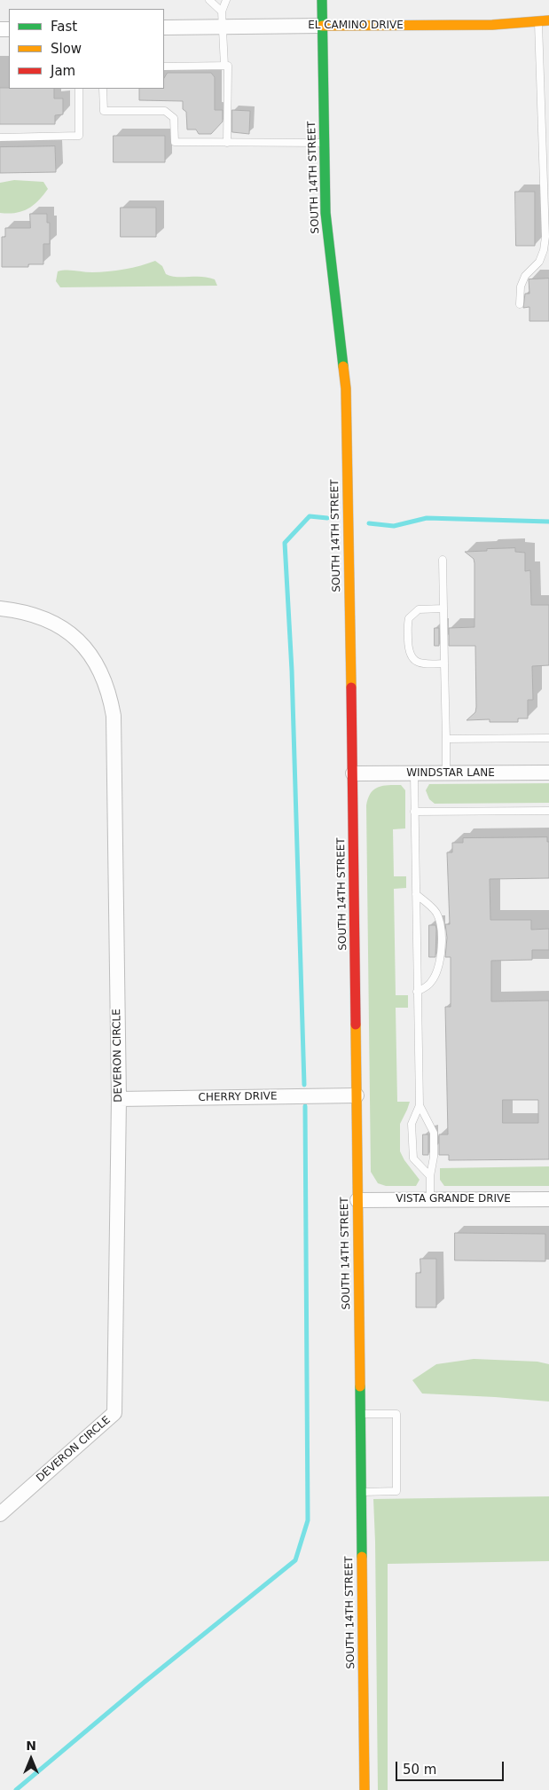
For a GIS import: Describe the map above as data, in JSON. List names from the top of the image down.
{
  "streets": {
    "main road": ["EL CAMINO DRIVE", "SOUTH 14TH STREET"],
    "street": [
      "WINDSTAR LANE",
      "DEVERON CIRCLE",
      "CHERRY DRIVE",
      "VISTA GRANDE DRIVE"
    ]
  },
  "crossings": [
    ["EL CAMINO DRIVE", "SOUTH 14TH STREET"],
    ["SOUTH 14TH STREET", "WINDSTAR LANE"],
    ["SOUTH 14TH STREET", "CHERRY DRIVE"],
    ["SOUTH 14TH STREET", "VISTA GRANDE DRIVE"],
    ["DEVERON CIRCLE", "CHERRY DRIVE"]
  ],
  "legend": ["Fast", "Slow", "Jam"],
  "scale_bar": "50 m",
  "north": "top"
}
